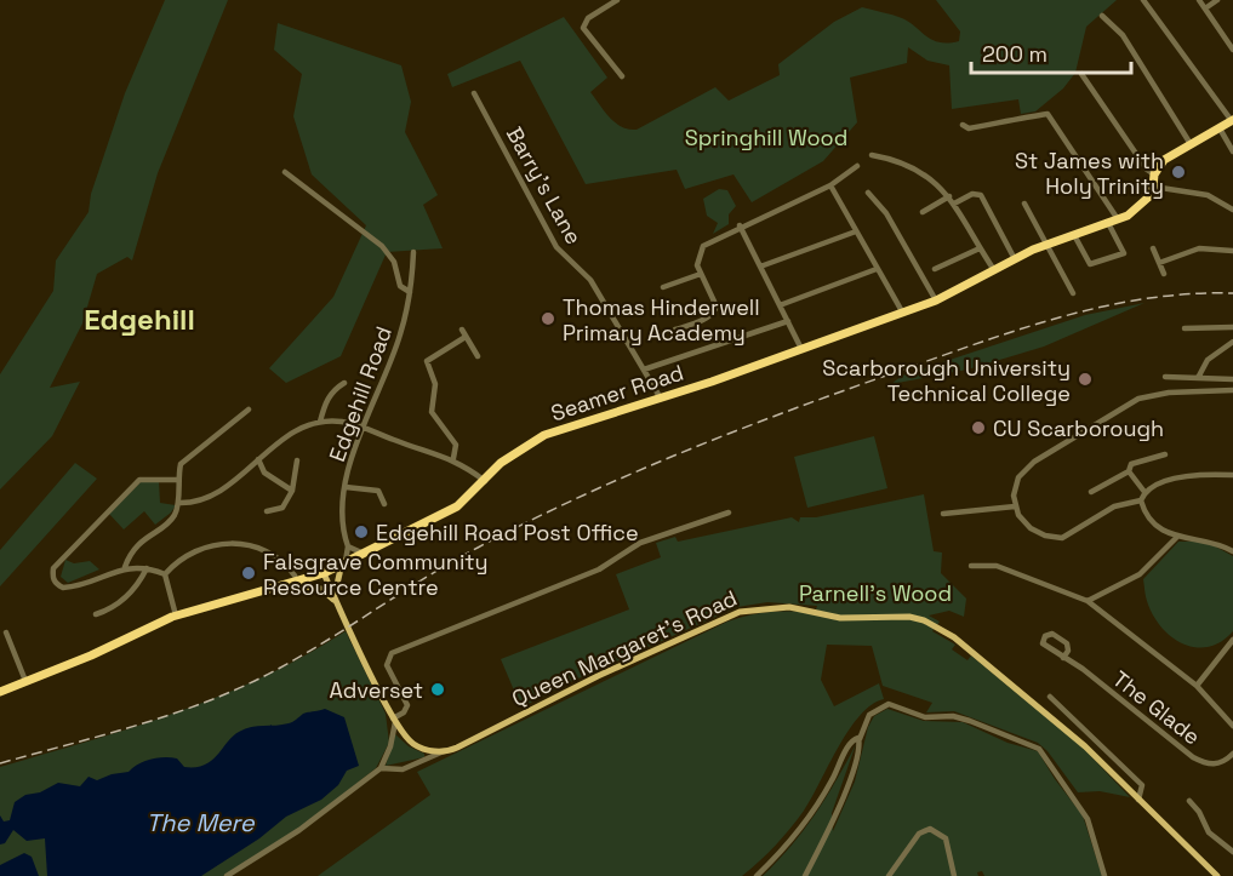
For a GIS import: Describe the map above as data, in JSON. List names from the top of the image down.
{
  "streets": {
    "highway": ["Seamer Road"],
    "main road": ["Queen Margaret's Road"],
    "street": ["Barry's Lane", "Edgehill Road", "The Glade"]
  },
  "crossings": [
    ["Barry's Lane", "Seamer Road"],
    ["Seamer Road", "Edgehill Road"]
  ],
  "districts": ["Edgehill"],
  "water": ["The Mere"],
  "parks": ["Springhill Wood", "Parnell's Wood"],
  "places": [
    "St James with Holy Trinity",
    "Thomas Hinderwell Primary Academy",
    "Scarborough University Technical College",
    "CU Scarborough",
    "Edgehill Road Post Office",
    "Falsgrave Community Resource Centre",
    "Adverset"
  ],
  "scale_bar": "200 m"
}
